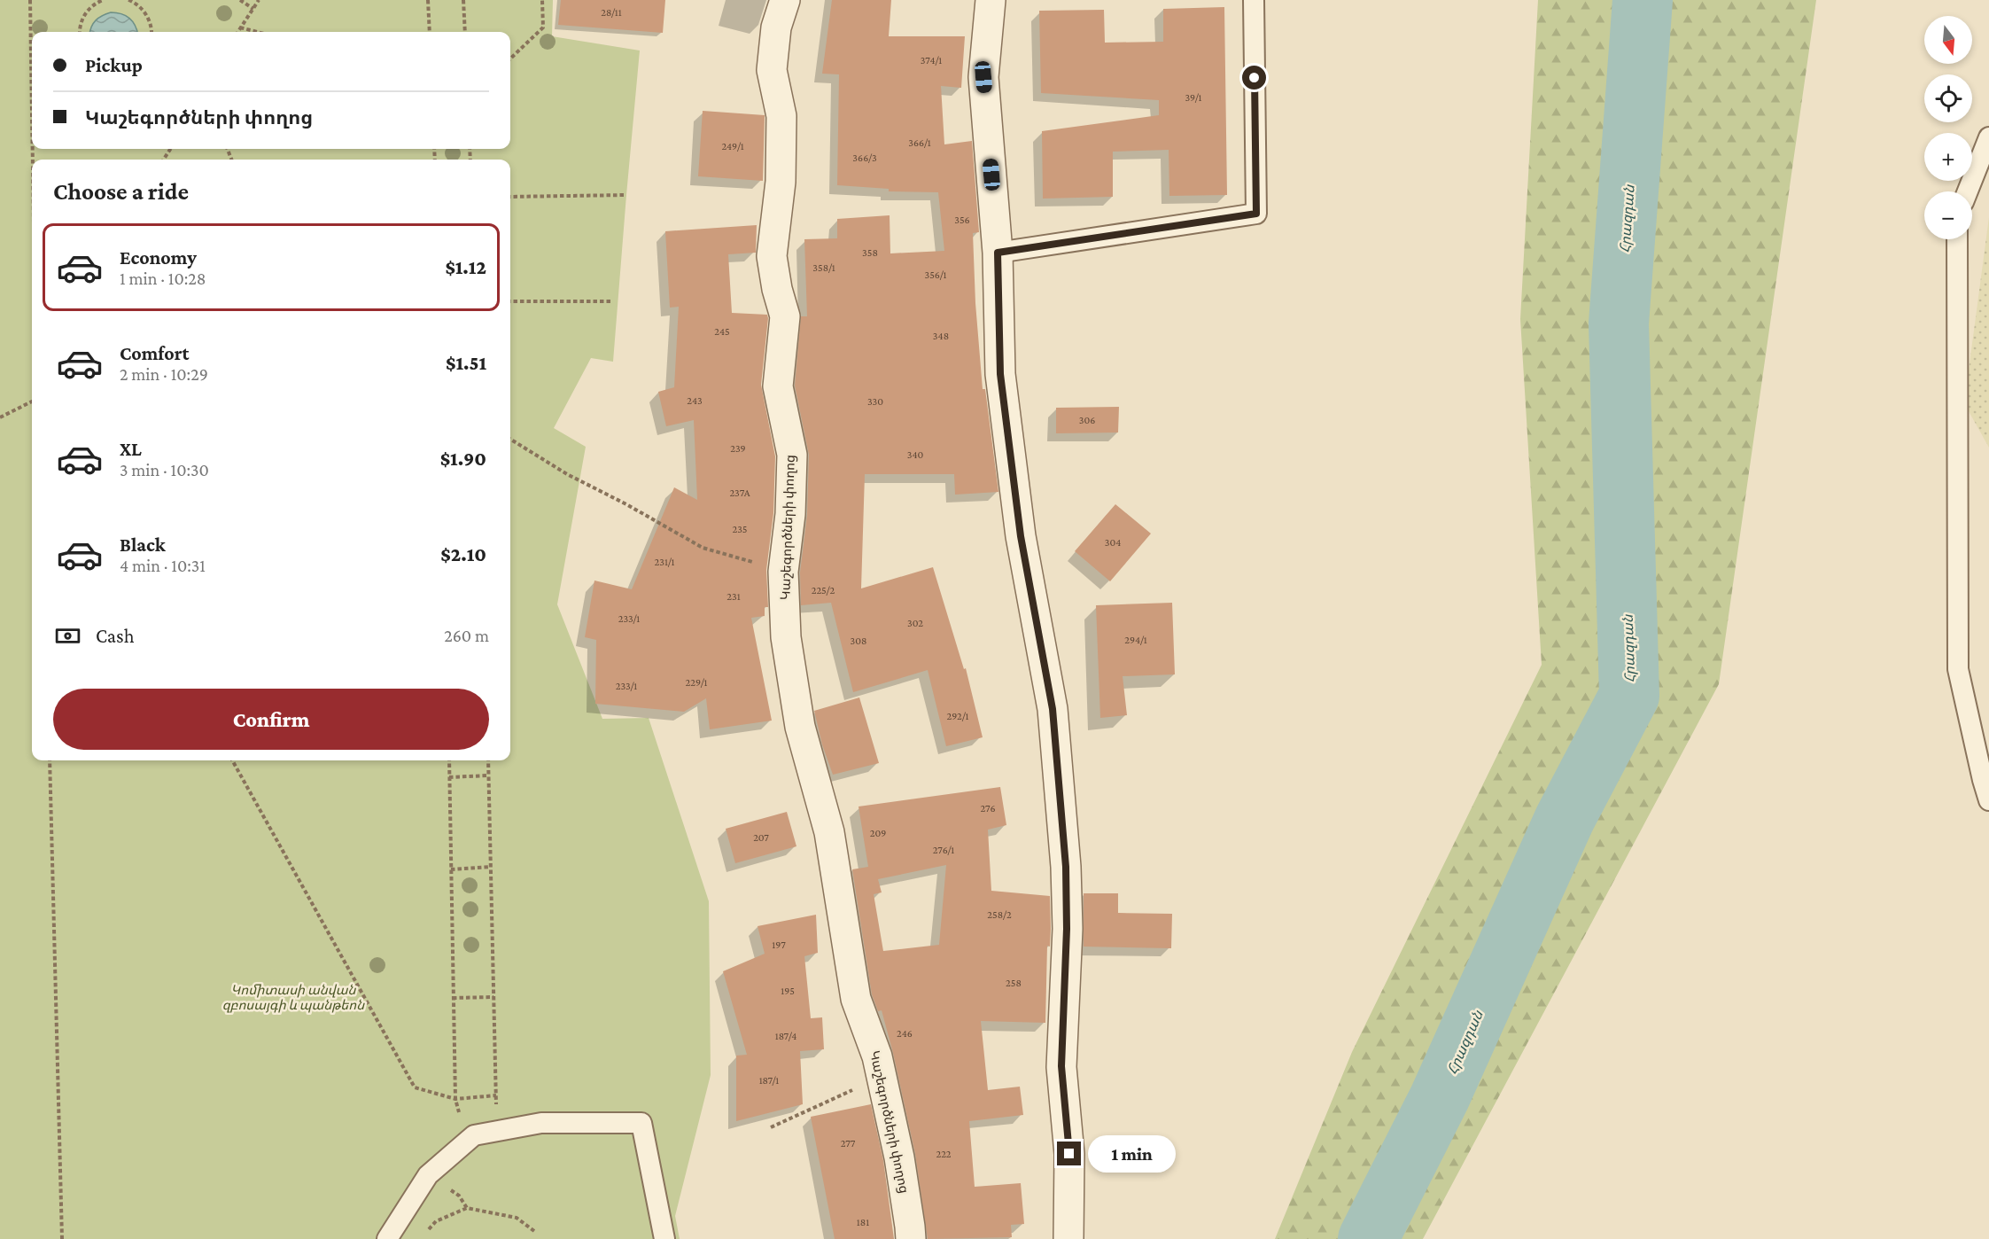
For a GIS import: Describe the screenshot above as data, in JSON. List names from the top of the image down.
{
  "streets": {
    "street": ["Կաշեգործների փողոց"]
  },
  "water": ["Հրազդան"],
  "parks": ["Կոմիտասի անվան զբոսայգի և պանթեոն"],
  "house_numbers": [
    "28/11",
    "374/1",
    "39/1",
    "366/1",
    "249/1",
    "366/3",
    "356",
    "358",
    "358/1",
    "356/1",
    "245",
    "348",
    "243",
    "330",
    "306",
    "239",
    "340",
    "237A",
    "235",
    "304",
    "231/1",
    "225/2",
    "231",
    "233/1",
    "302",
    "294/1",
    "308",
    "229/1",
    "233/1",
    "292/1",
    "276",
    "209",
    "207",
    "276/1",
    "258/2",
    "197",
    "258",
    "195",
    "246",
    "187/4",
    "187/1",
    "277",
    "222",
    "181"
  ],
  "north": "bottom",
  "page": {
    "map_buttons": ["+", "−"],
    "banner": ["Pickup", "Կաշեգործների փողոց"],
    "heading": "Choose a ride",
    "list": [
      {
        "name": "Economy",
        "note": "1 min · 10:28",
        "value": "$1.12"
      },
      {
        "name": "Comfort",
        "note": "2 min · 10:29",
        "value": "$1.51"
      },
      {
        "name": "XL",
        "note": "3 min · 10:30",
        "value": "$1.90"
      },
      {
        "name": "Black",
        "note": "4 min · 10:31",
        "value": "$2.10"
      }
    ],
    "pay": ["Cash", "260 m"],
    "buttons": "Confirm",
    "bubble": "1 min"
  }
}
